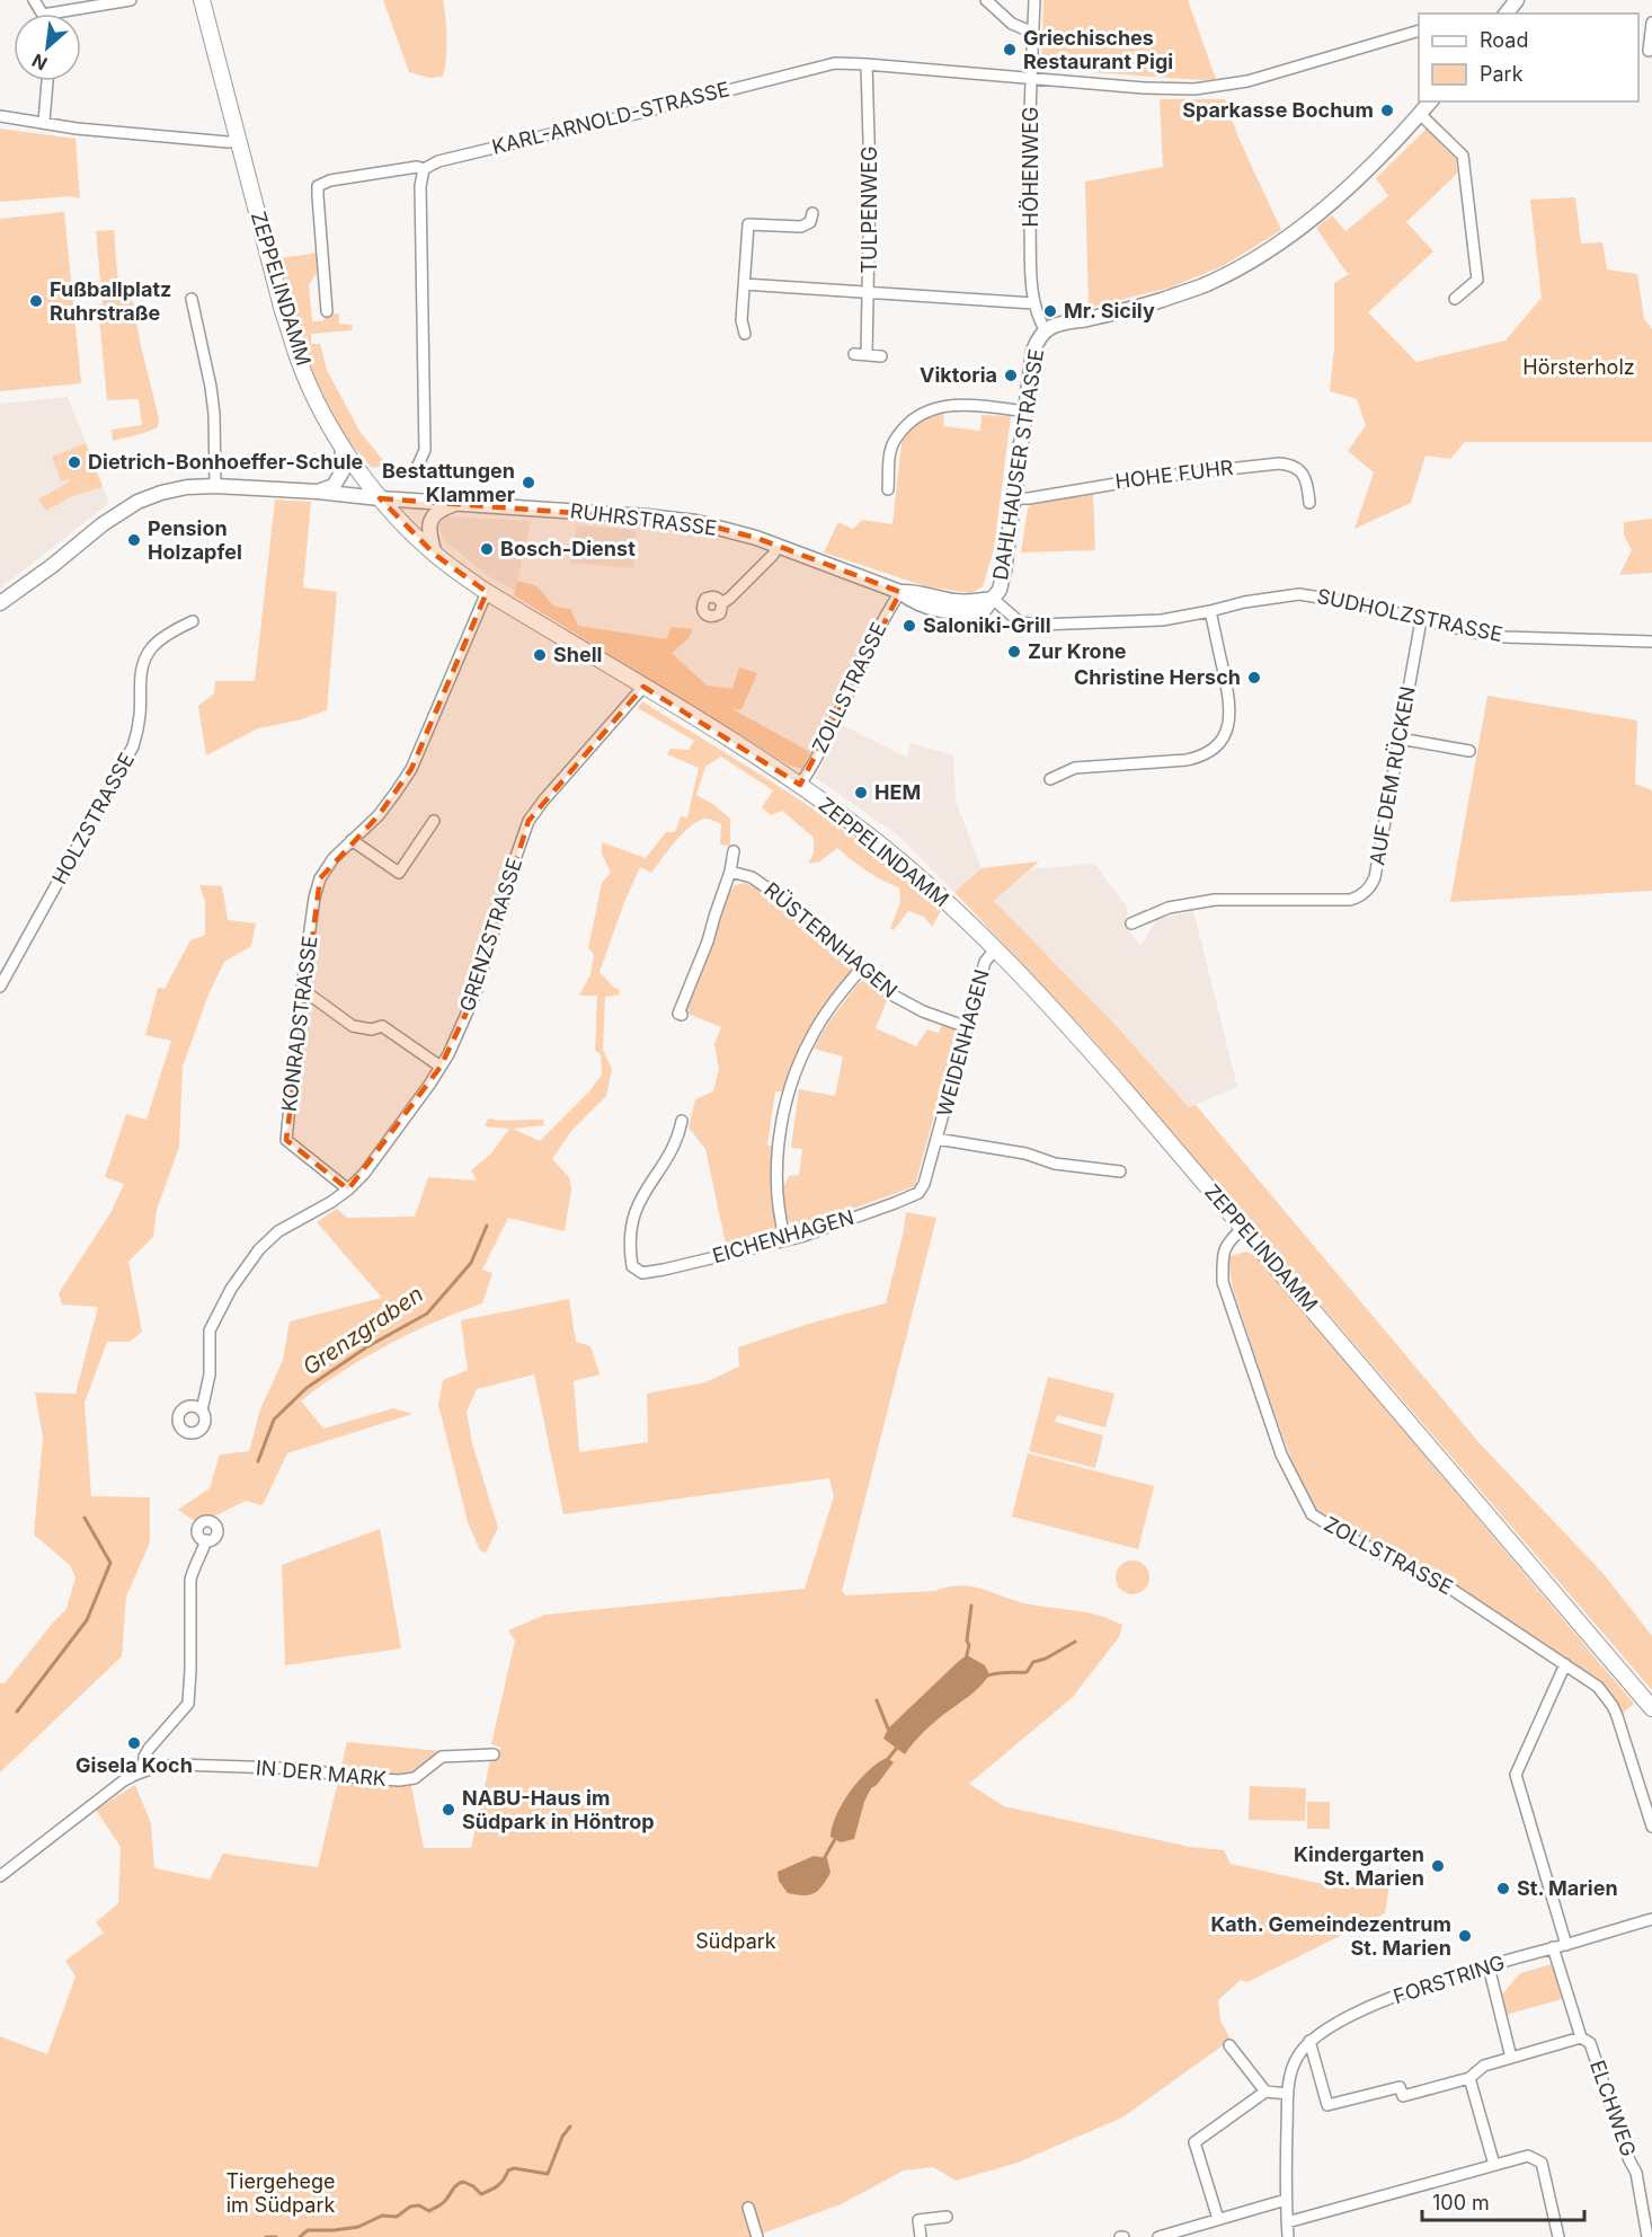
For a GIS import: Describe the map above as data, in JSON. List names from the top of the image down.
{
  "streets": {
    "main road": ["ZEPPELINDAMM"],
    "street": [
      "KARL-ARNOLD-STRASSE",
      "HÖHENWEG",
      "TULPENWEG",
      "DAHLHAUSER STRASSE",
      "HOHE FUHR",
      "RUHRSTRASSE",
      "SUDHOLZSTRASSE",
      "ZOLLSTRASSE",
      "AUF DEM RÜCKEN",
      "HOLZSTRASSE",
      "GRENZSTRASSE",
      "RÜSTERNHAGEN",
      "KONRADSTRASSE",
      "WEIDENHAGEN",
      "EICHENHAGEN",
      "IN DER MARK",
      "FORSTRING",
      "ELCHWEG"
    ]
  },
  "crossings": [
    ["KARL-ARNOLD-STRASSE", "HÖHENWEG"],
    ["KARL-ARNOLD-STRASSE", "TULPENWEG"],
    ["HÖHENWEG", "DAHLHAUSER STRASSE"],
    ["ZEPPELINDAMM", "RUHRSTRASSE"],
    ["ZEPPELINDAMM", "ZOLLSTRASSE"],
    ["ZEPPELINDAMM", "GRENZSTRASSE"],
    ["ZEPPELINDAMM", "KONRADSTRASSE"],
    ["ZEPPELINDAMM", "WEIDENHAGEN"],
    ["DAHLHAUSER STRASSE", "HOHE FUHR"],
    ["DAHLHAUSER STRASSE", "RUHRSTRASSE"],
    ["DAHLHAUSER STRASSE", "SUDHOLZSTRASSE"],
    ["RUHRSTRASSE", "SUDHOLZSTRASSE"],
    ["RUHRSTRASSE", "ZOLLSTRASSE"],
    ["SUDHOLZSTRASSE", "AUF DEM RÜCKEN"],
    ["GRENZSTRASSE", "KONRADSTRASSE"],
    ["RÜSTERNHAGEN", "WEIDENHAGEN"],
    ["WEIDENHAGEN", "EICHENHAGEN"],
    ["FORSTRING", "ELCHWEG"]
  ],
  "water": ["Grenzgraben"],
  "parks": ["Hörsterholz", "Südpark", "Tiergehege im Südpark"],
  "places": [
    "Griechisches Restaurant Pigi",
    "Sparkasse Bochum",
    "Fußballplatz Ruhrstraße",
    "Mr. Sicily",
    "Viktoria",
    "Dietrich-Bonhoeffer-Schule",
    "Bestattungen Klammer",
    "Pension Holzapfel",
    "Bosch-Dienst",
    "Saloniki-Grill",
    "Zur Krone",
    "Shell",
    "Christine Hersch",
    "HEM",
    "Gisela Koch",
    "NABU-Haus im Südpark in Höntrop",
    "Kindergarten St. Marien",
    "St. Marien",
    "Kath. Gemeindezentrum St. Marien"
  ],
  "legend": ["Road", "Park"],
  "scale_bar": "100 m",
  "north": "bottom left"
}
